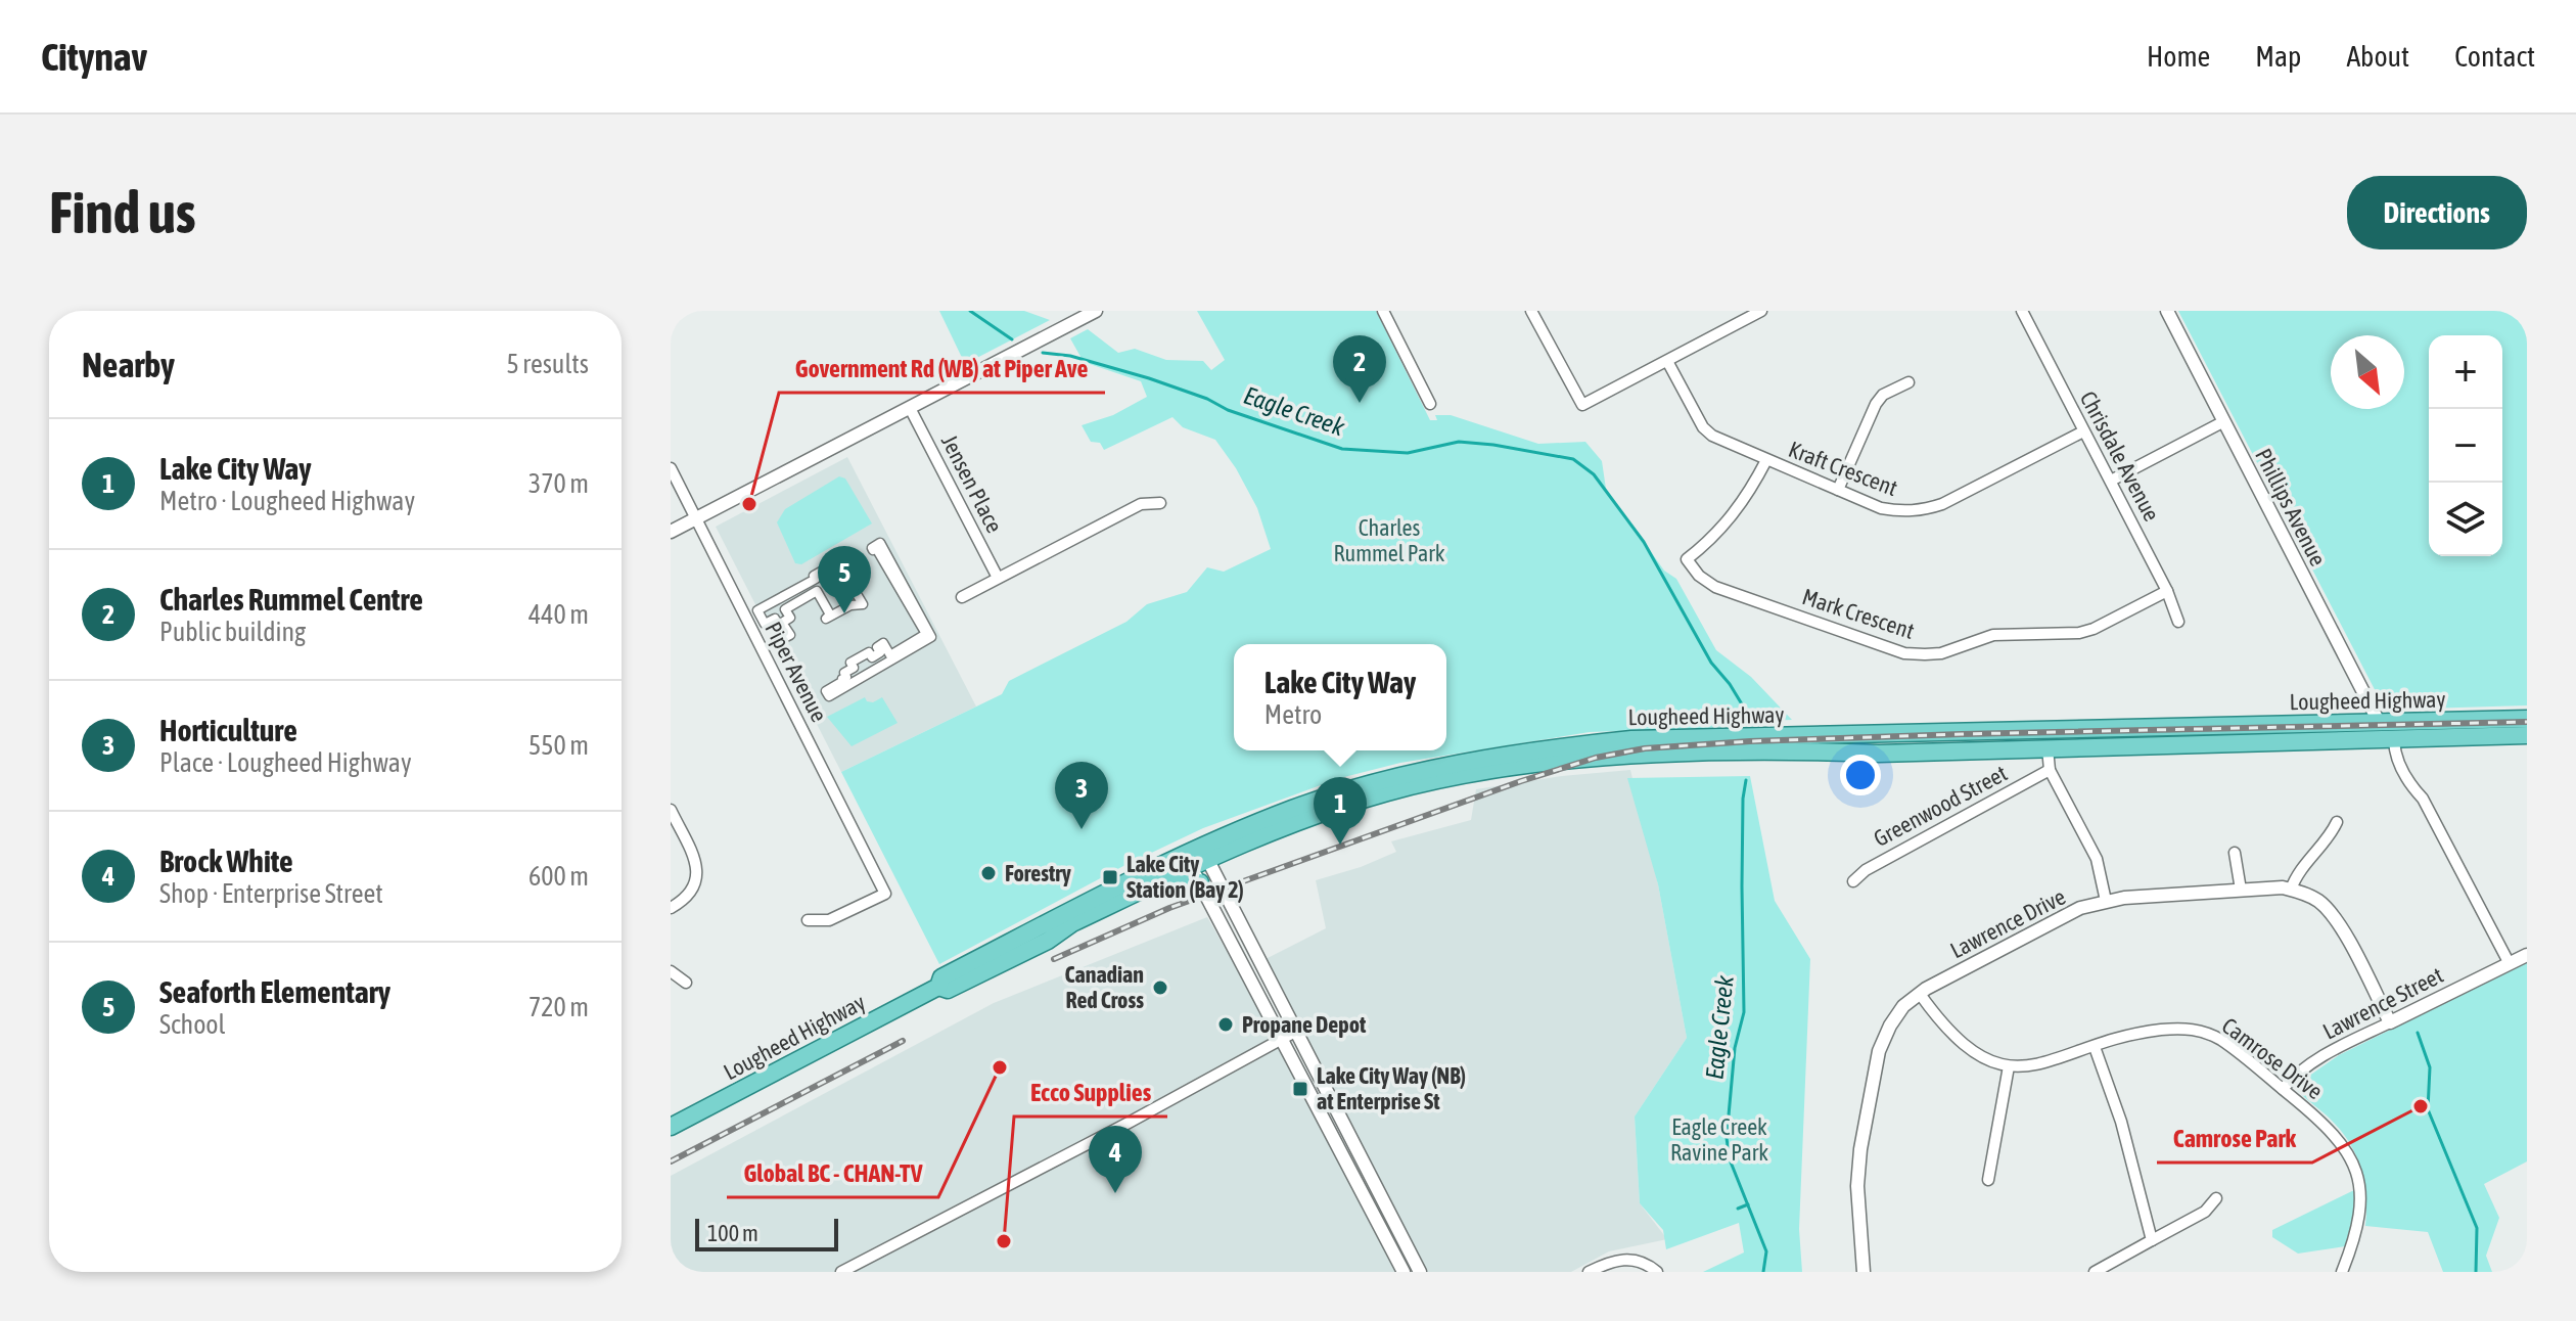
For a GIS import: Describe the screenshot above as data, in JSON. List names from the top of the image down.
{
  "streets": {
    "main road": ["Lougheed Highway"],
    "street": [
      "Chrisdale Avenue",
      "Kraft Crescent",
      "Jensen Place",
      "Phillips Avenue",
      "Mark Crescent",
      "Piper Avenue",
      "Greenwood Street",
      "Lawrence Drive",
      "Lawrence Street",
      "Camrose Drive"
    ]
  },
  "crossings": [
    ["Chrisdale Avenue", "Kraft Crescent"],
    ["Chrisdale Avenue", "Mark Crescent"],
    ["Kraft Crescent", "Mark Crescent"],
    ["Phillips Avenue", "Lougheed Highway"],
    ["Lawrence Drive", "Lawrence Street"],
    ["Lawrence Street", "Camrose Drive"]
  ],
  "water": ["Eagle Creek"],
  "parks": ["Charles Rummel Park", "Eagle Creek Ravine Park"],
  "places": {
    "other": [
      "Government Rd (WB) at Piper Ave",
      "Forestry",
      "Canadian Red Cross",
      "Propane Depot",
      "Global BC - CHAN-TV",
      "Camrose Park",
      "Ecco Supplies"
    ],
    "transit": ["Lake City Station (Bay 2)", "Lake City Way (NB) at Enterprise St"]
  },
  "scale_bar": "100 m",
  "north": "bottom right",
  "page": {
    "header": "Citynav",
    "nav": [
      "Home",
      "Map",
      "About",
      "Contact"
    ],
    "buttons": "Directions",
    "title": "Find us",
    "heading": ["Nearby", "5 results"],
    "map_buttons": ["+", "−"],
    "pins": [
      "2",
      "5",
      "3",
      "1",
      "4"
    ],
    "list": [
      {
        "mark": "1",
        "name": "Lake City Way",
        "note": "Metro · Lougheed Highway",
        "value": "370 m"
      },
      {
        "mark": "2",
        "name": "Charles Rummel Centre",
        "note": "Public building",
        "value": "440 m"
      },
      {
        "mark": "3",
        "name": "Horticulture",
        "note": "Place · Lougheed Highway",
        "value": "550 m"
      },
      {
        "mark": "4",
        "name": "Brock White",
        "note": "Shop · Enterprise Street",
        "value": "600 m"
      },
      {
        "mark": "5",
        "name": "Seaforth Elementary",
        "note": "School",
        "value": "720 m"
      }
    ],
    "popup": ["Lake City Way", "Metro"],
    "scale": "100 m"
  }
}
